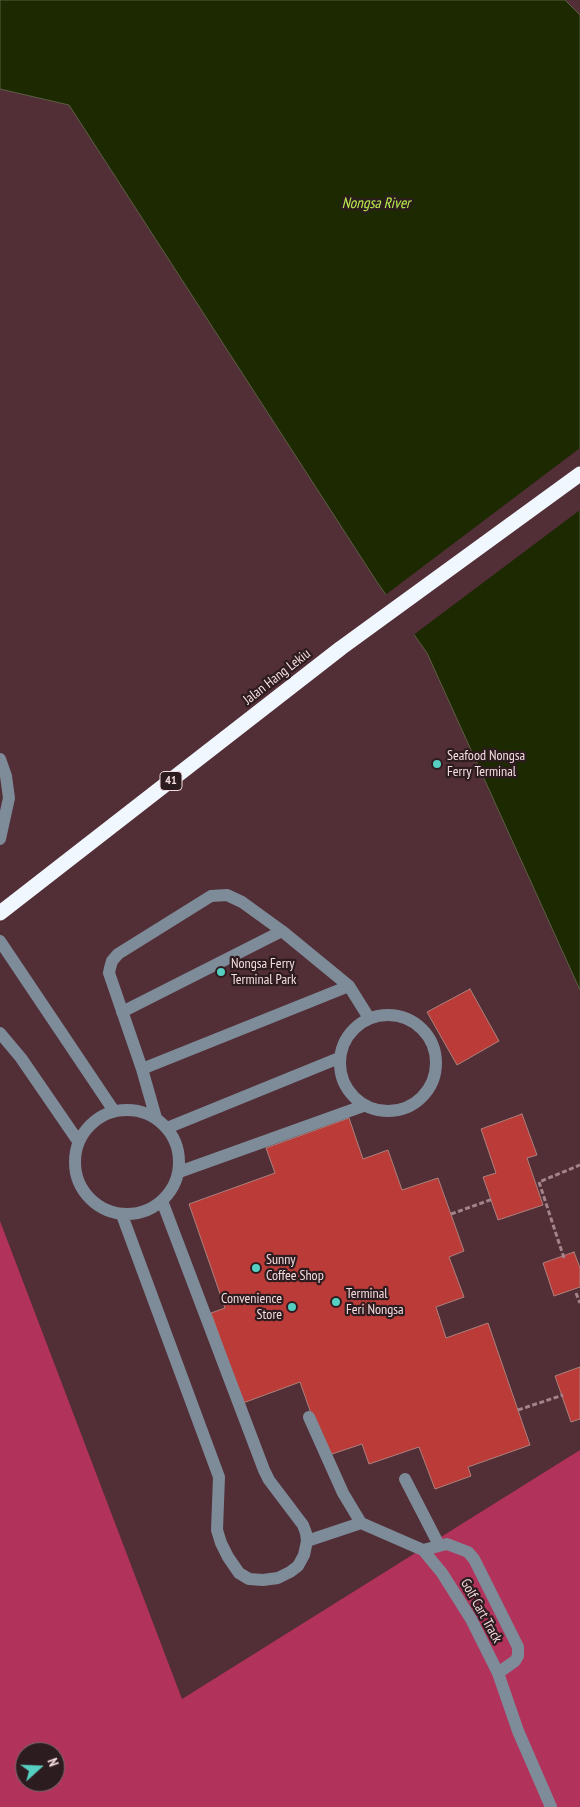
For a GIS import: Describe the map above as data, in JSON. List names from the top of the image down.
{
  "streets": {
    "highway": ["Jalan Hang Lekiu", "41"],
    "lane": ["Golf Cart Track"]
  },
  "water": ["Nongsa River"],
  "places": [
    "Seafood Nongsa Ferry Terminal",
    "Nongsa Ferry Terminal Park",
    "Sunny Coffee Shop",
    "Terminal Feri Nongsa",
    "Convenience Store"
  ],
  "north": "right"
}
